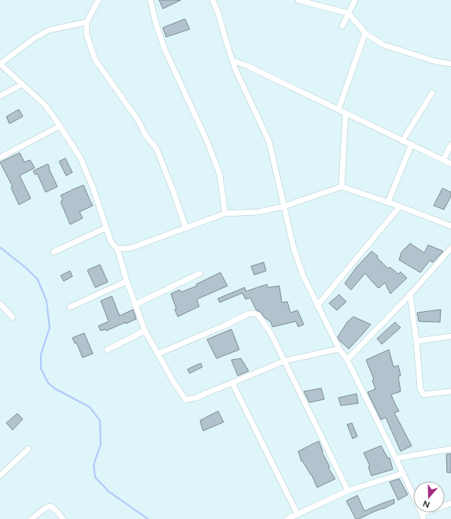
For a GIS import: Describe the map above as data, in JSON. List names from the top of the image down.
{
  "north": "bottom"
}
